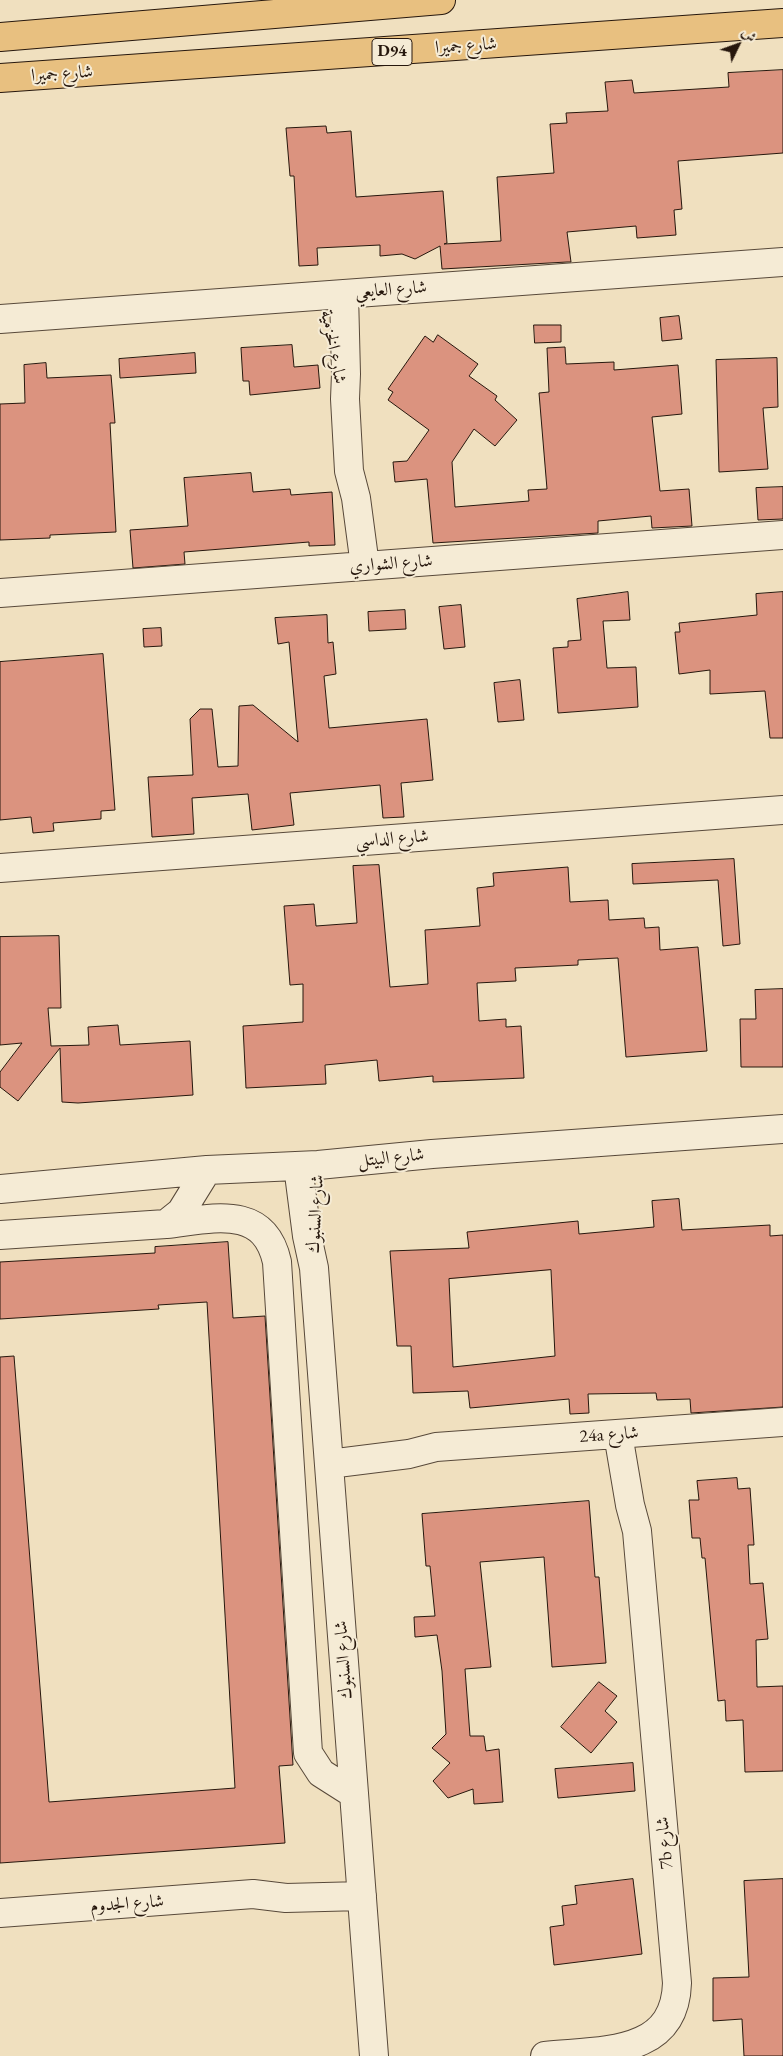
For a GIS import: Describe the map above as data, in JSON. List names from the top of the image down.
{
  "streets": {
    "main road": ["شارع جميرا", "D94"],
    "street": [
      "شارع العايعي",
      "شارع الخزمية",
      "شارع الشواري",
      "شارع الداسي",
      "شارع البيتل",
      "شارع السنبوك",
      "24a شارع",
      "7b شارع",
      "شارع الجدوم"
    ]
  },
  "crossings": [
    ["شارع العايعي", "شارع الخزمية"],
    ["شارع الخزمية", "شارع الشواري"],
    ["شارع البيتل", "شارع السنبوك"],
    ["شارع السنبوك", "24a شارع"],
    ["شارع السنبوك", "شارع الجدوم"],
    ["24a شارع", "7b شارع"]
  ],
  "north": "top right"
}
